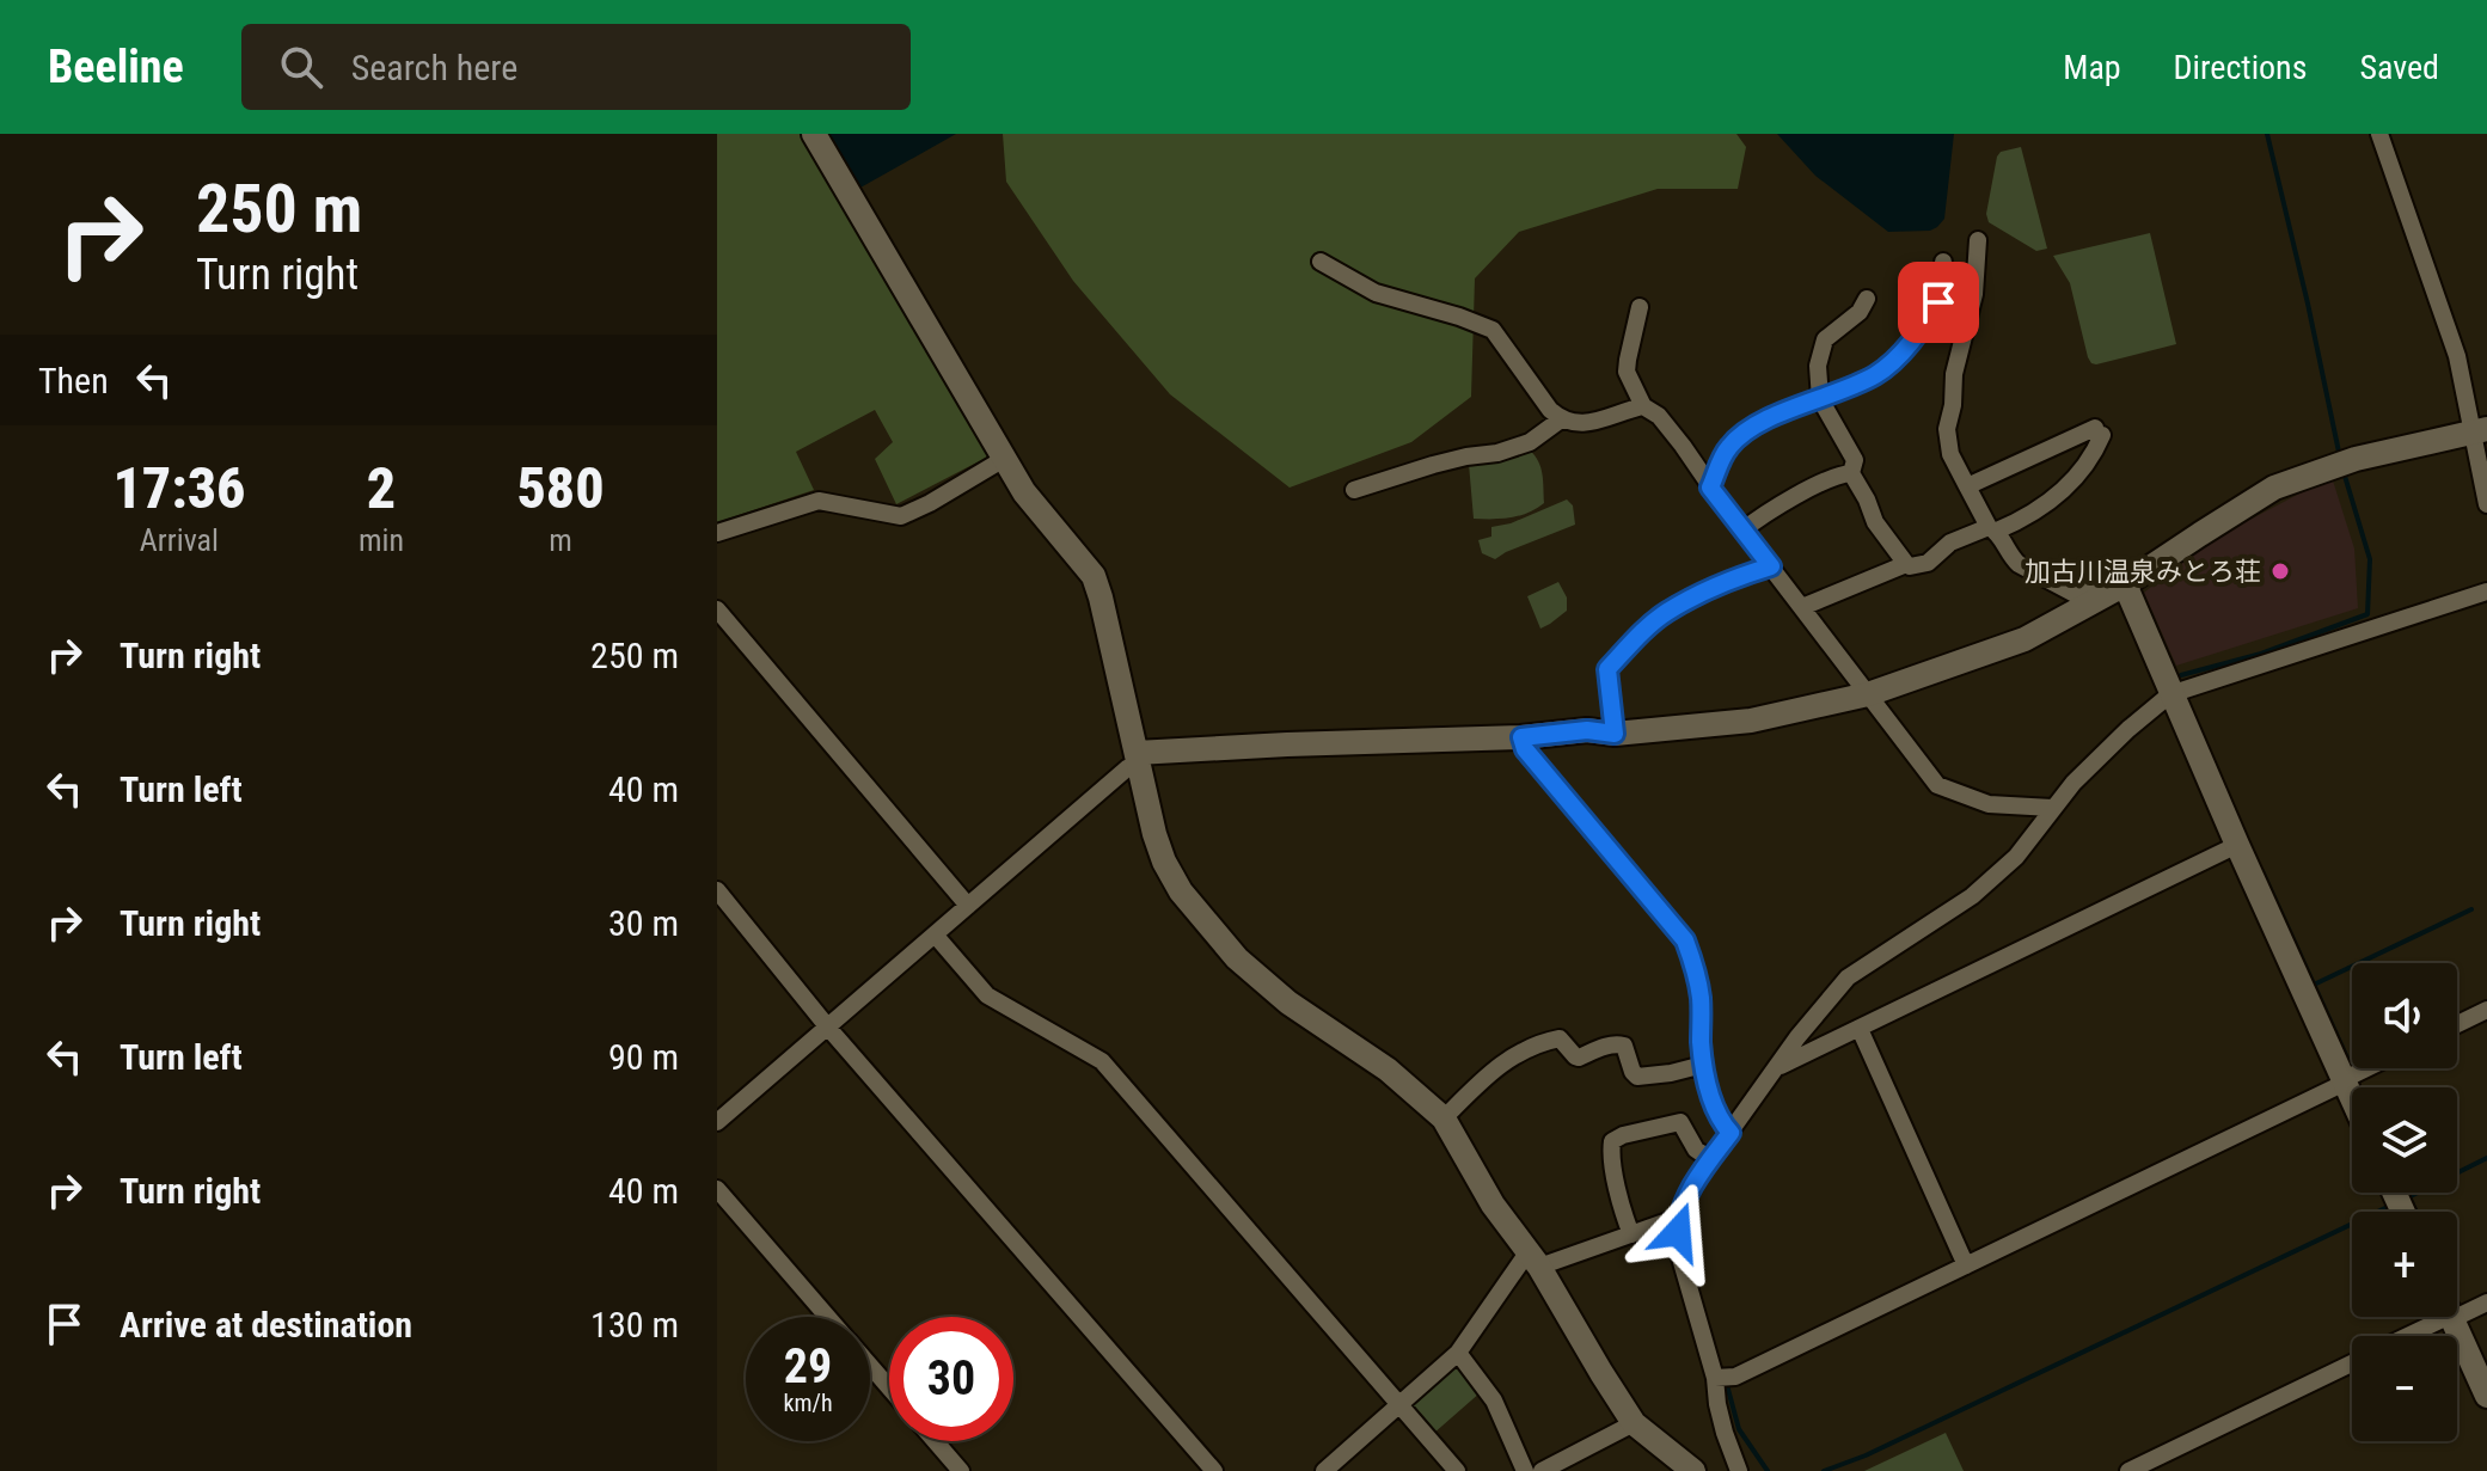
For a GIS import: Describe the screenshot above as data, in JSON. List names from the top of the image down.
{
  "places": ["加古川温泉みとろ荘"],
  "page": {
    "header": "Beeline",
    "search": "Search here",
    "nav": ["Map", "Directions", "Saved"],
    "turn": ["250 m", "Turn right"],
    "then": "Then",
    "eta": [
      "17:36",
      "Arrival",
      "2",
      "min",
      "580",
      "m"
    ],
    "list": [
      {
        "name": "Turn right",
        "value": "250 m"
      },
      {
        "name": "Turn left",
        "value": "40 m"
      },
      {
        "name": "Turn right",
        "value": "30 m"
      },
      {
        "name": "Turn left",
        "value": "90 m"
      },
      {
        "name": "Turn right",
        "value": "40 m"
      },
      {
        "name": "Arrive at destination",
        "value": "130 m"
      }
    ],
    "map_buttons": ["+", "−"],
    "speed": "29 km/h",
    "limit": "30"
  }
}
